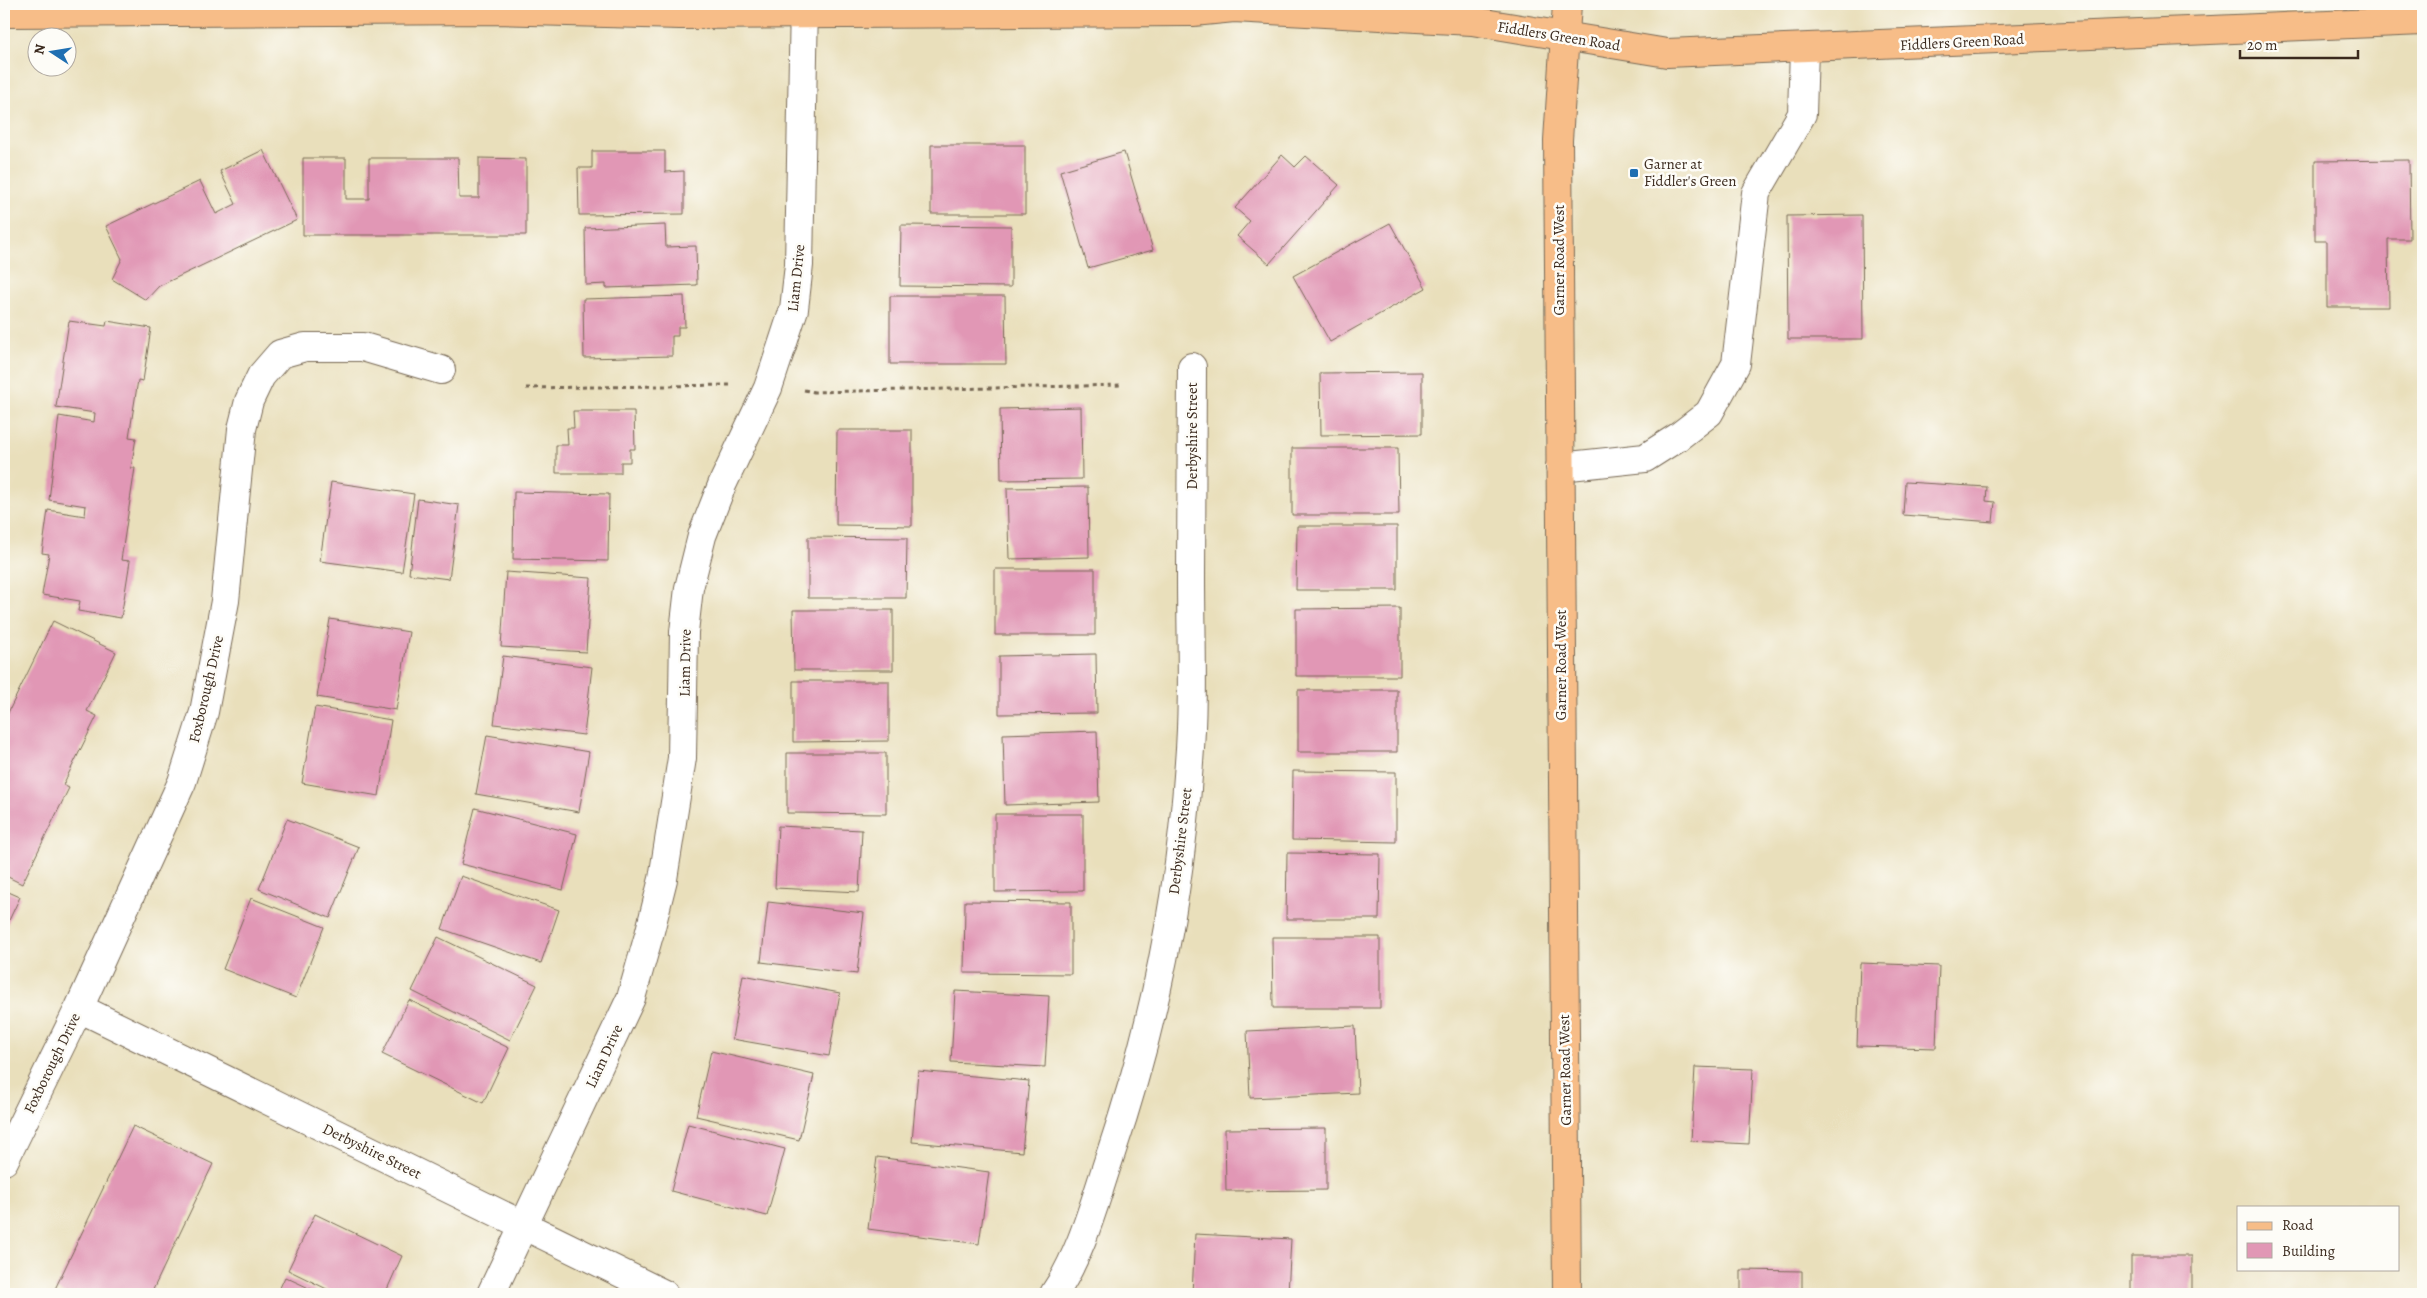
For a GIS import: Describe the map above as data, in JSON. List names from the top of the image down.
{
  "streets": {
    "main road": ["Fiddlers Green Road", "Garner Road West"],
    "street": ["Liam Drive", "Derbyshire Street", "Foxborough Drive"]
  },
  "crossings": [
    ["Fiddlers Green Road", "Garner Road West"],
    ["Fiddlers Green Road", "Liam Drive"],
    ["Liam Drive", "Derbyshire Street"],
    ["Derbyshire Street", "Foxborough Drive"]
  ],
  "places": {
    "transit": ["Garner at Fiddler's Green"]
  },
  "legend": ["Road", "Building"],
  "scale_bar": "20 m",
  "north": "left"
}
